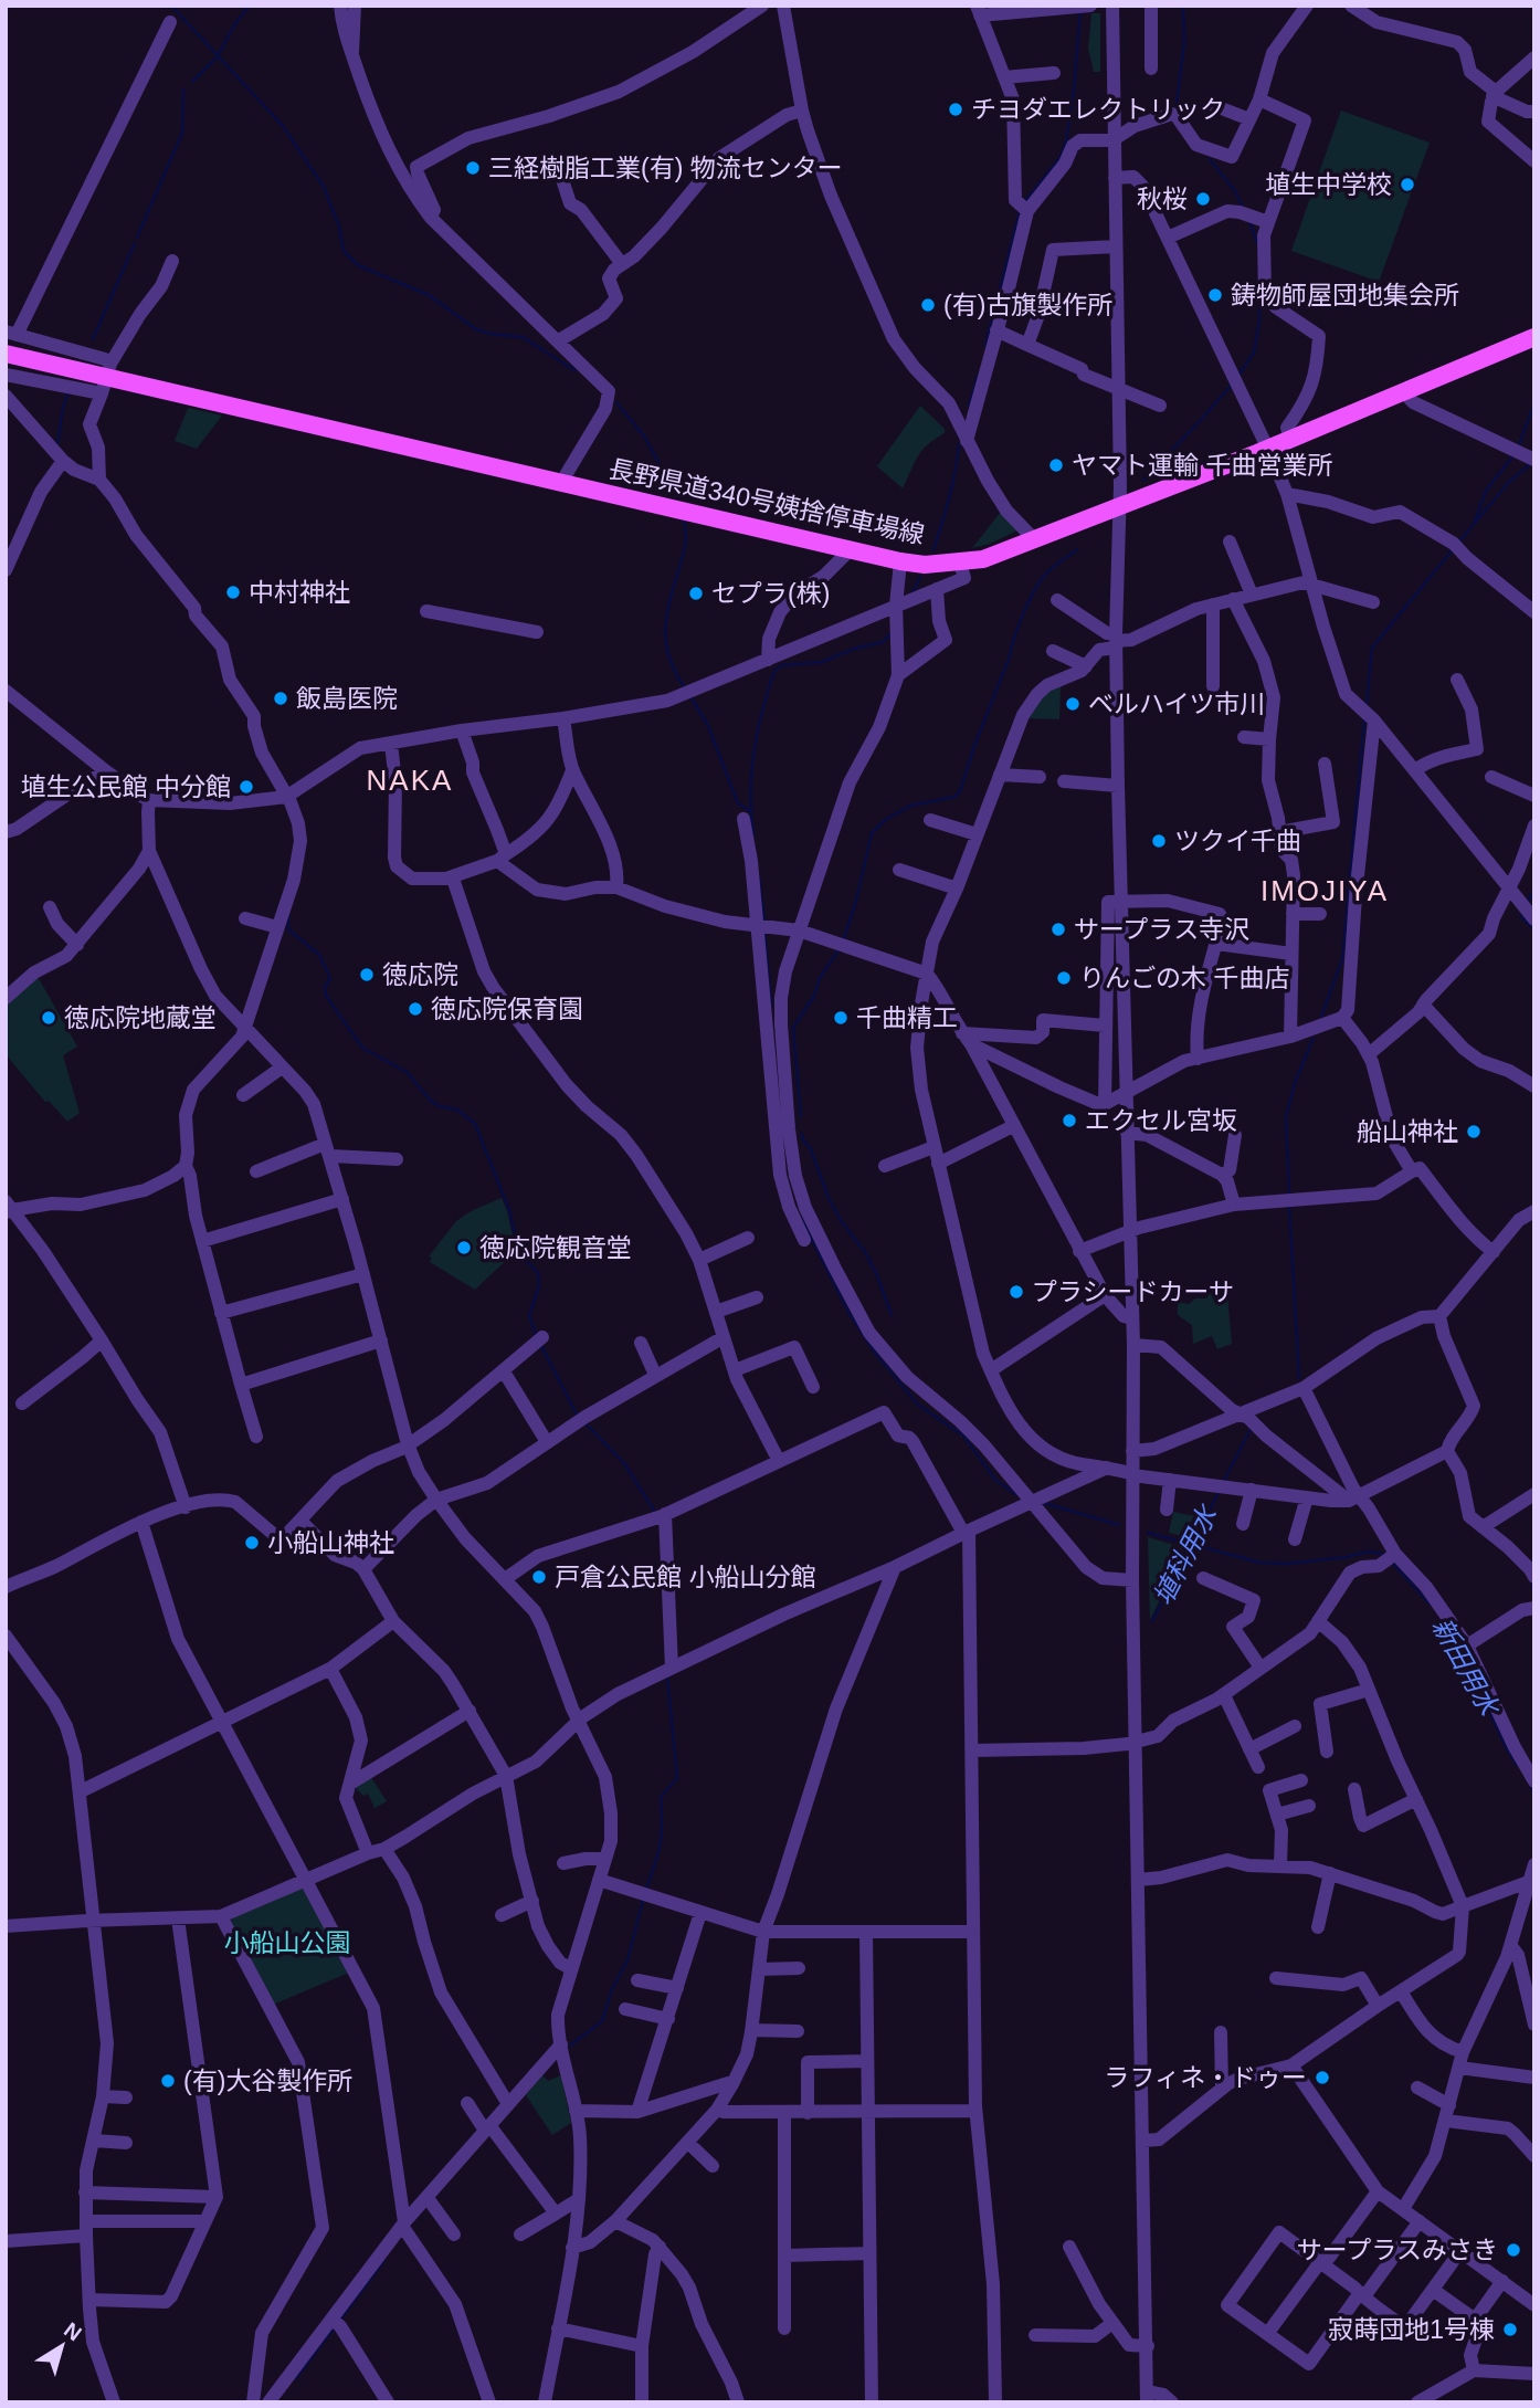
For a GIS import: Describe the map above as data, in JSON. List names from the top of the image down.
{
  "streets": {
    "main road": ["長野県道340号姨捨停車場線"]
  },
  "districts": ["NAKA", "IMOJIYA"],
  "water": ["埴科用水", "新田用水"],
  "parks": ["小船山公園"],
  "places": [
    "チヨダエレクトリック",
    "三経樹脂工業(有) 物流センター",
    "埴生中学校",
    "秋桜",
    "鋳物師屋団地集会所",
    "(有)古旗製作所",
    "ヤマト運輸 千曲営業所",
    "中村神社",
    "セプラ(株)",
    "飯島医院",
    "ベルハイツ市川",
    "埴生公民館 中分館",
    "ツクイ千曲",
    "サープラス寺沢",
    "徳応院",
    "りんごの木 千曲店",
    "徳応院保育園",
    "徳応院地蔵堂",
    "千曲精工",
    "エクセル宮坂",
    "船山神社",
    "徳応院観音堂",
    "プラシードカーサ",
    "小船山神社",
    "戸倉公民館 小船山分館",
    "ラフィネ・ドゥー",
    "(有)大谷製作所",
    "サープラスみさき",
    "寂蒔団地1号棟"
  ],
  "north": "top right"
}
